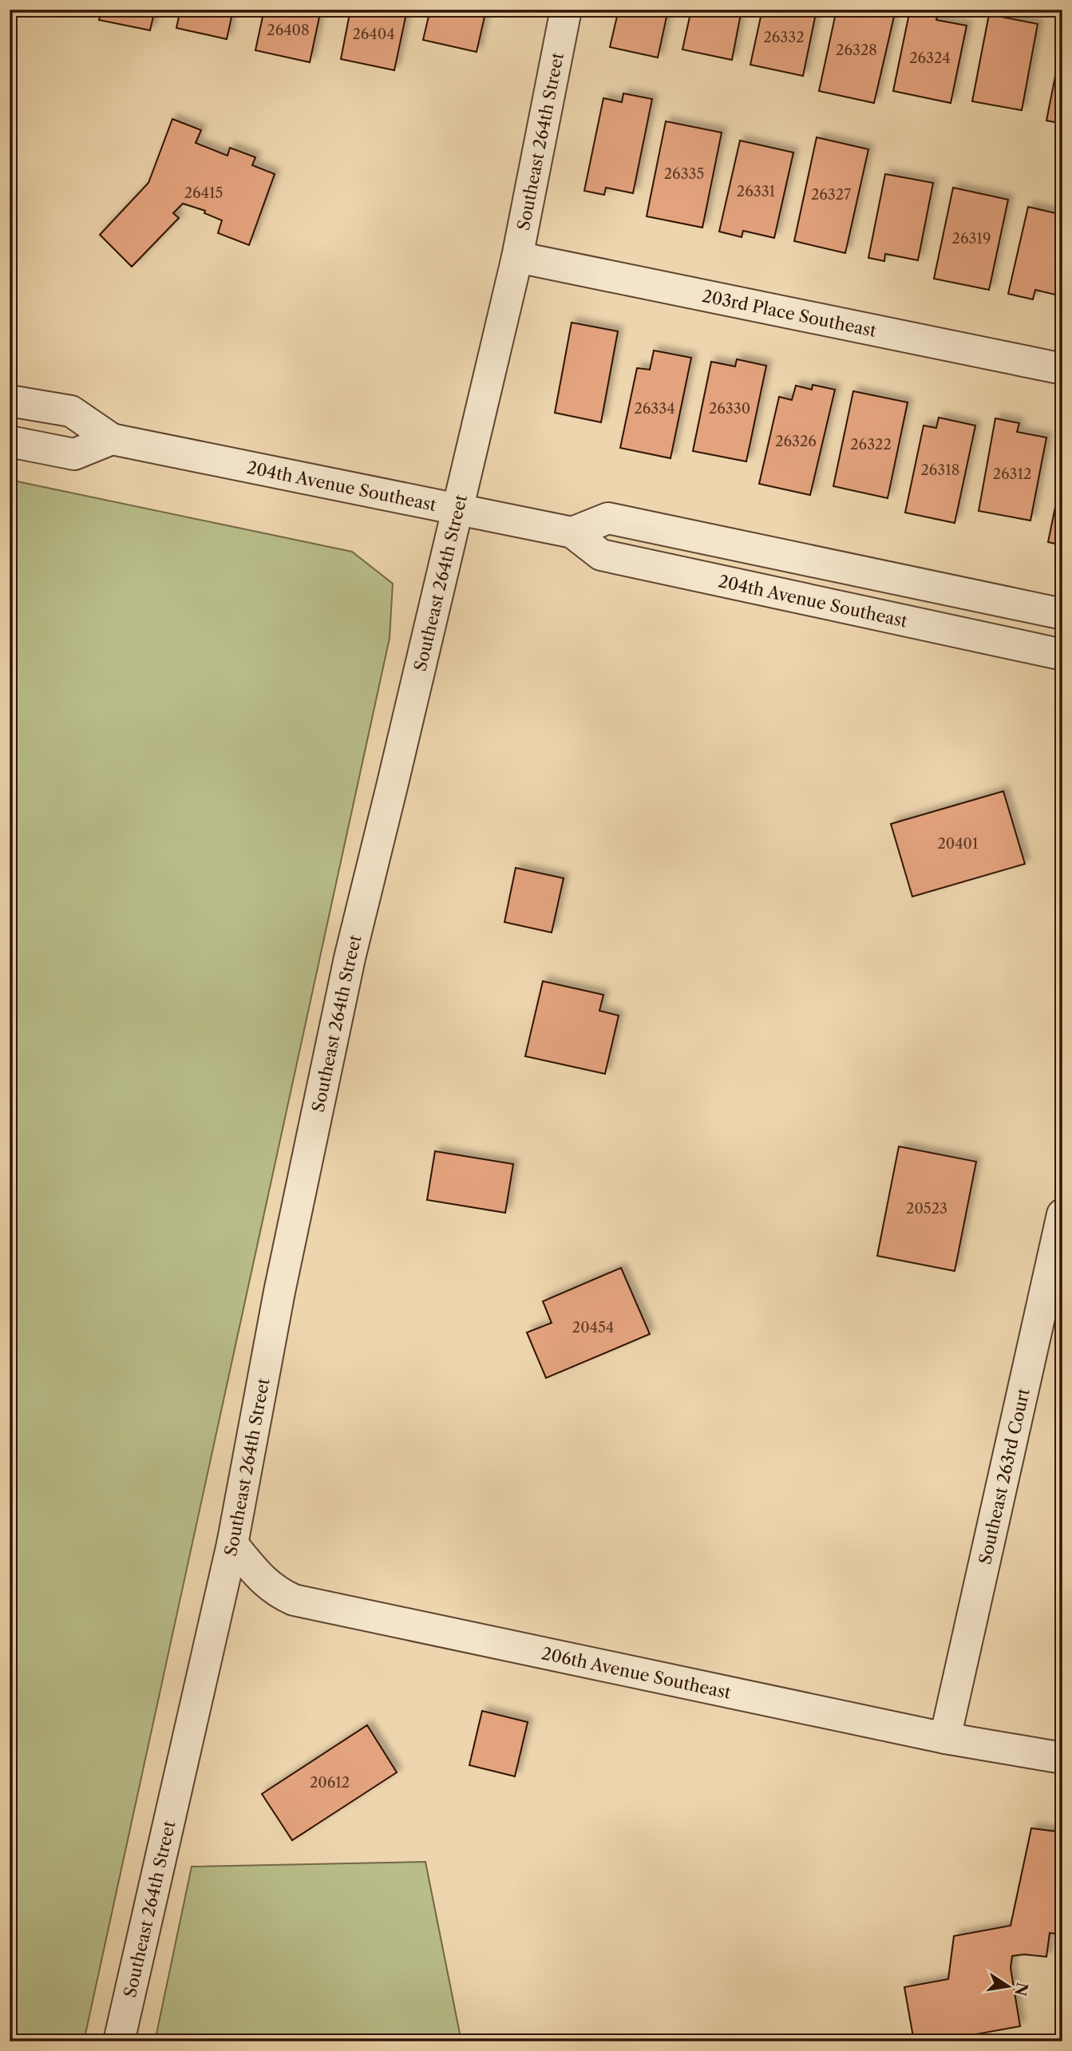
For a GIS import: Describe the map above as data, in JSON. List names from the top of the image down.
{
  "streets": {
    "street": [
      "Southeast 264th Street",
      "203rd Place Southeast",
      "204th Avenue Southeast",
      "Southeast 263rd Court",
      "206th Avenue Southeast"
    ]
  },
  "crossings": [
    ["Southeast 264th Street", "203rd Place Southeast"],
    ["Southeast 264th Street", "204th Avenue Southeast"],
    ["Southeast 264th Street", "206th Avenue Southeast"],
    ["Southeast 263rd Court", "206th Avenue Southeast"]
  ],
  "house_numbers": [
    "26408",
    "26404",
    "26332",
    "26328",
    "26324",
    "26335",
    "26331",
    "26415",
    "26327",
    "26319",
    "26334",
    "26330",
    "26326",
    "26322",
    "26318",
    "26312",
    "20401",
    "20523",
    "20454",
    "20612"
  ],
  "north": "right"
}
